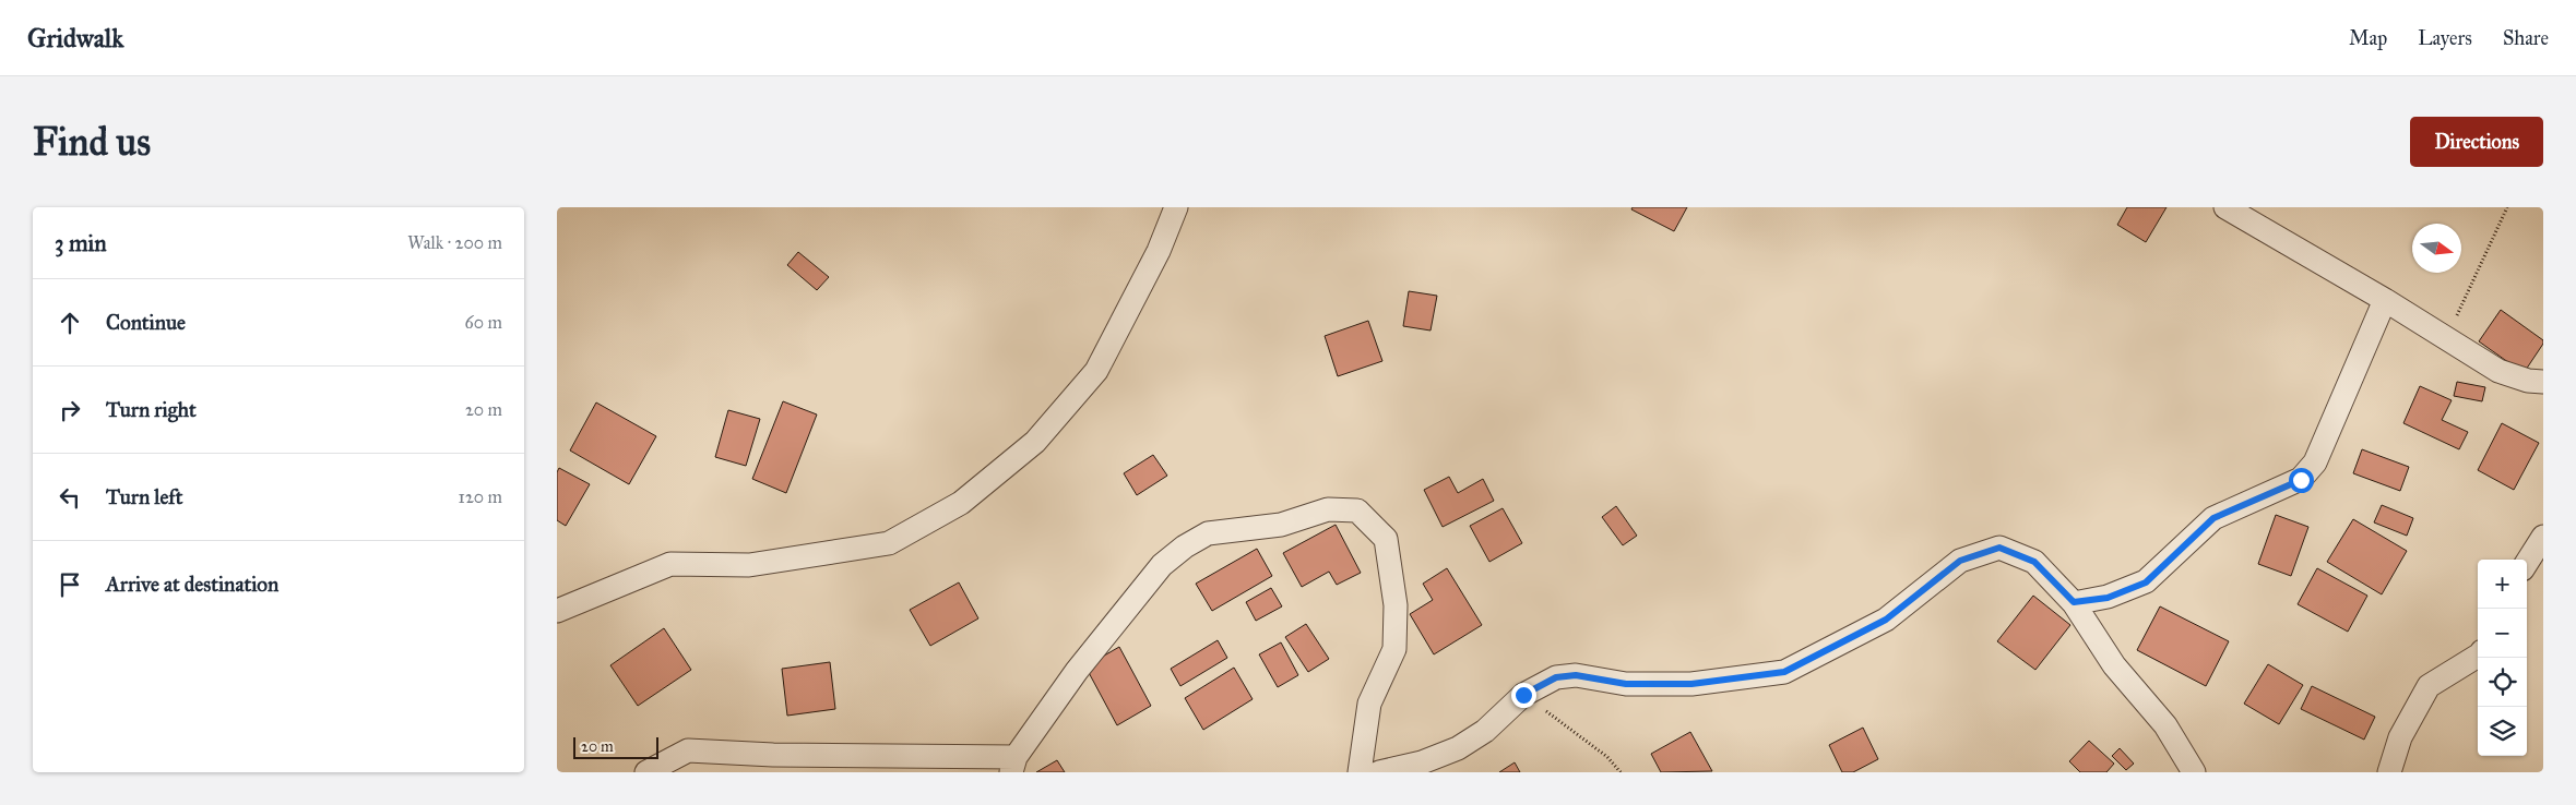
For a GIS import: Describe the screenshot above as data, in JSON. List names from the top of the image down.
{
  "scale_bar": "20 m",
  "north": "right",
  "page": {
    "header": "Gridwalk",
    "nav": ["Map", "Layers", "Share"],
    "buttons": "Directions",
    "title": "Find us",
    "heading": ["3 min", "Walk · 200 m"],
    "list": [
      ["Continue", "60 m"],
      ["Turn right", "20 m"],
      ["Turn left", "120 m"],
      "Arrive at destination"
    ],
    "map_buttons": ["+", "−"],
    "scale": "20 m"
  }
}
